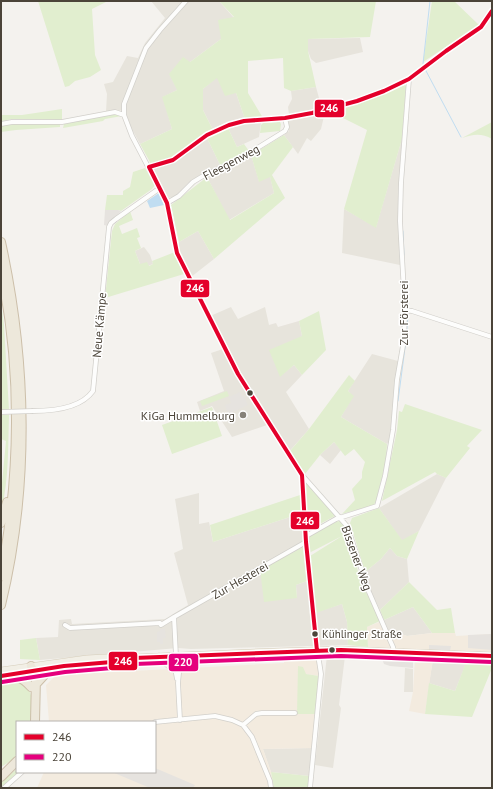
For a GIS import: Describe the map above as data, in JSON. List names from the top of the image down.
{
  "streets": {
    "street": [
      "Fleegenweg",
      "Zur Försterei",
      "Neue Kämpe",
      "Bissener Weg",
      "Zur Hesterei"
    ]
  },
  "crossings": [
    ["Zur Försterei", "Bissener Weg"]
  ],
  "places": ["KiGa Hummelburg", "Kühlinger Straße"],
  "lines": ["transit line 246", "transit line 220"],
  "legend": ["246", "220"]
}
